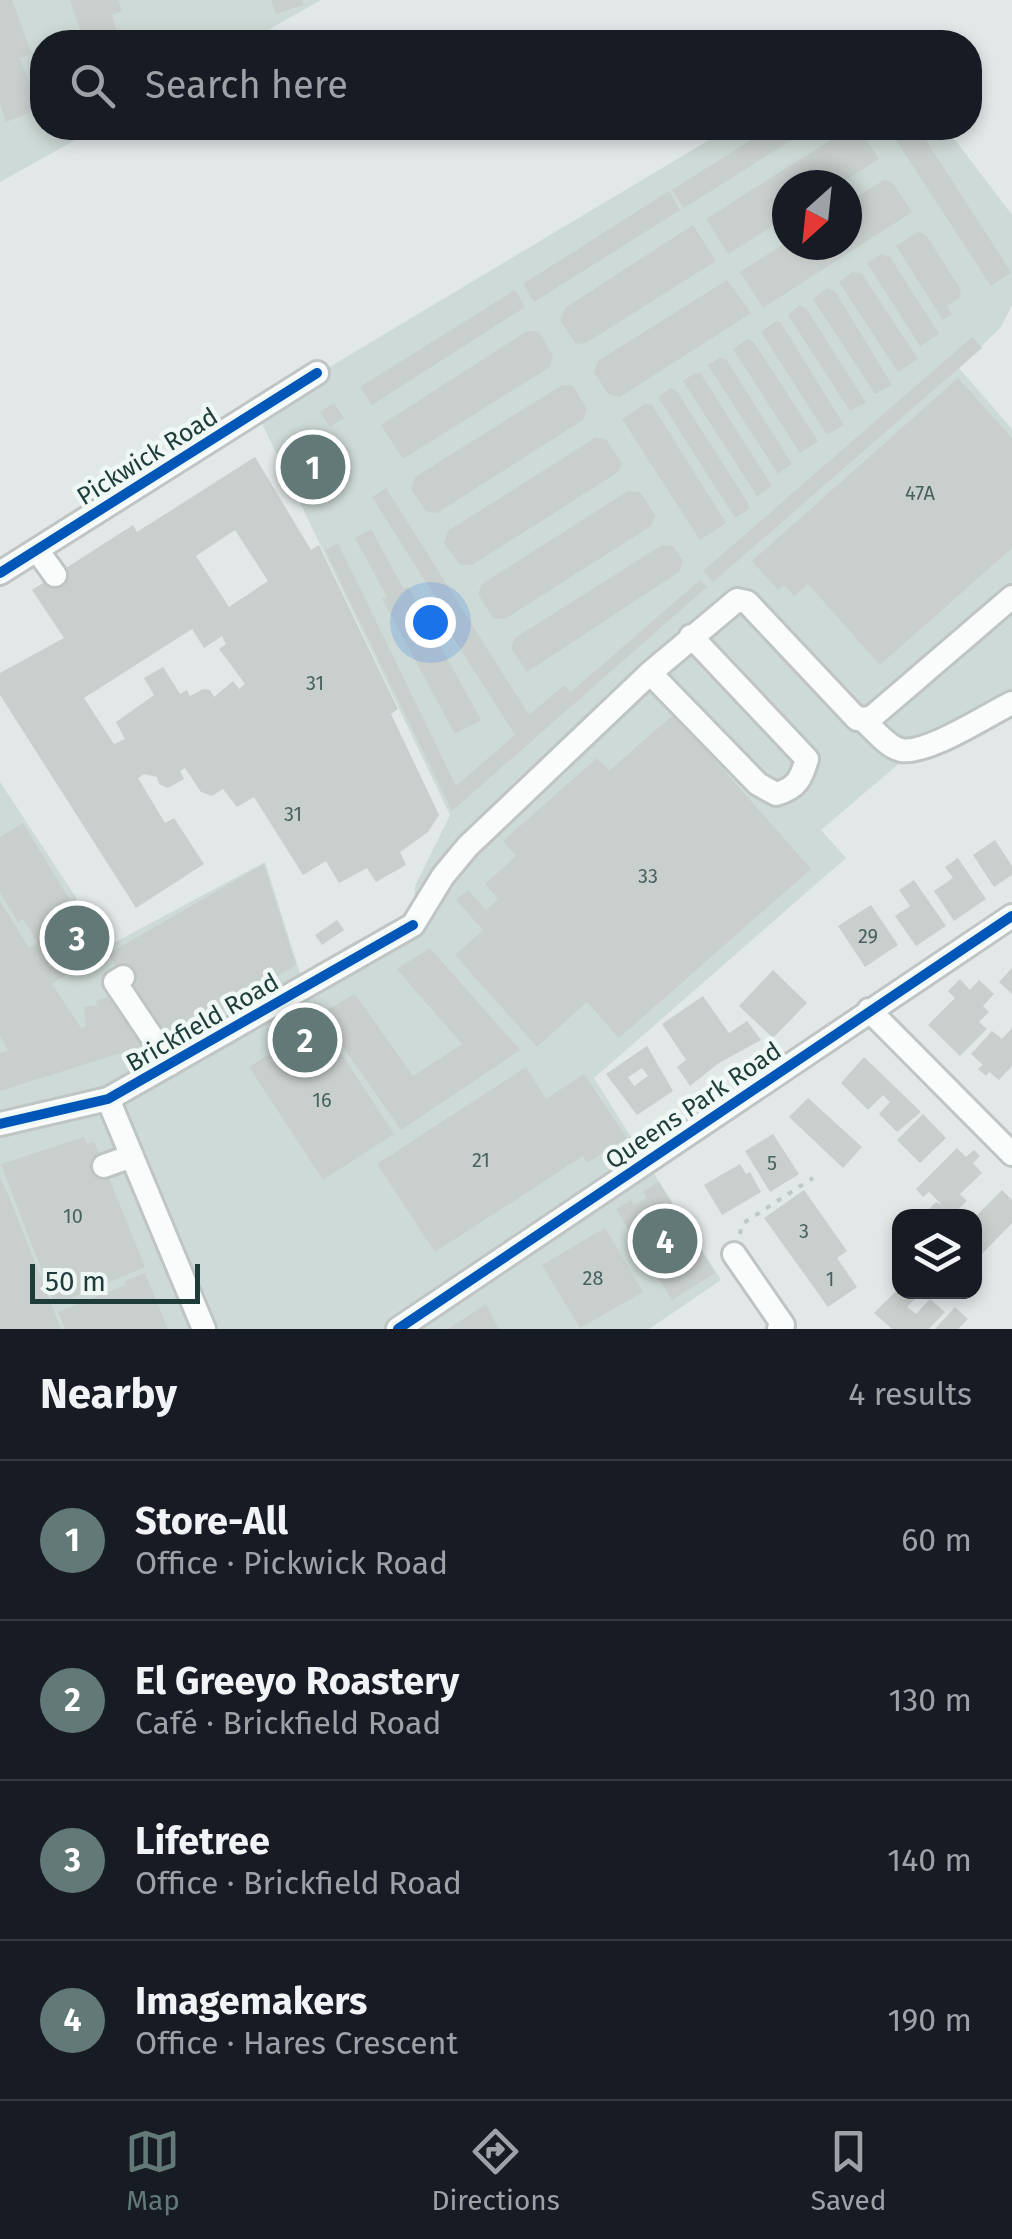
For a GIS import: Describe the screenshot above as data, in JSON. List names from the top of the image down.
{
  "streets": {
    "street": ["Pickwick Road", "Brickfield Road", "Queens Park Road"]
  },
  "house_numbers": [
    "47A",
    "31",
    "31",
    "33",
    "29",
    "16",
    "21",
    "5",
    "10",
    "3",
    "28",
    "1"
  ],
  "scale_bar": "50 m",
  "north": "bottom left",
  "page": {
    "search": "Search here",
    "pins": [
      "1",
      "3",
      "2",
      "4"
    ],
    "scale": "50 m",
    "heading": ["Nearby", "4 results"],
    "list": [
      {
        "mark": "1",
        "name": "Store-All",
        "note": "Office · Pickwick Road",
        "value": "60 m"
      },
      {
        "mark": "2",
        "name": "El Greeyo Roastery",
        "note": "Café · Brickfield Road",
        "value": "130 m"
      },
      {
        "mark": "3",
        "name": "Lifetree",
        "note": "Office · Brickfield Road",
        "value": "140 m"
      },
      {
        "mark": "4",
        "name": "Imagemakers",
        "note": "Office · Hares Crescent",
        "value": "190 m"
      }
    ],
    "nav": ["Map", "Directions", "Saved"]
  }
}
